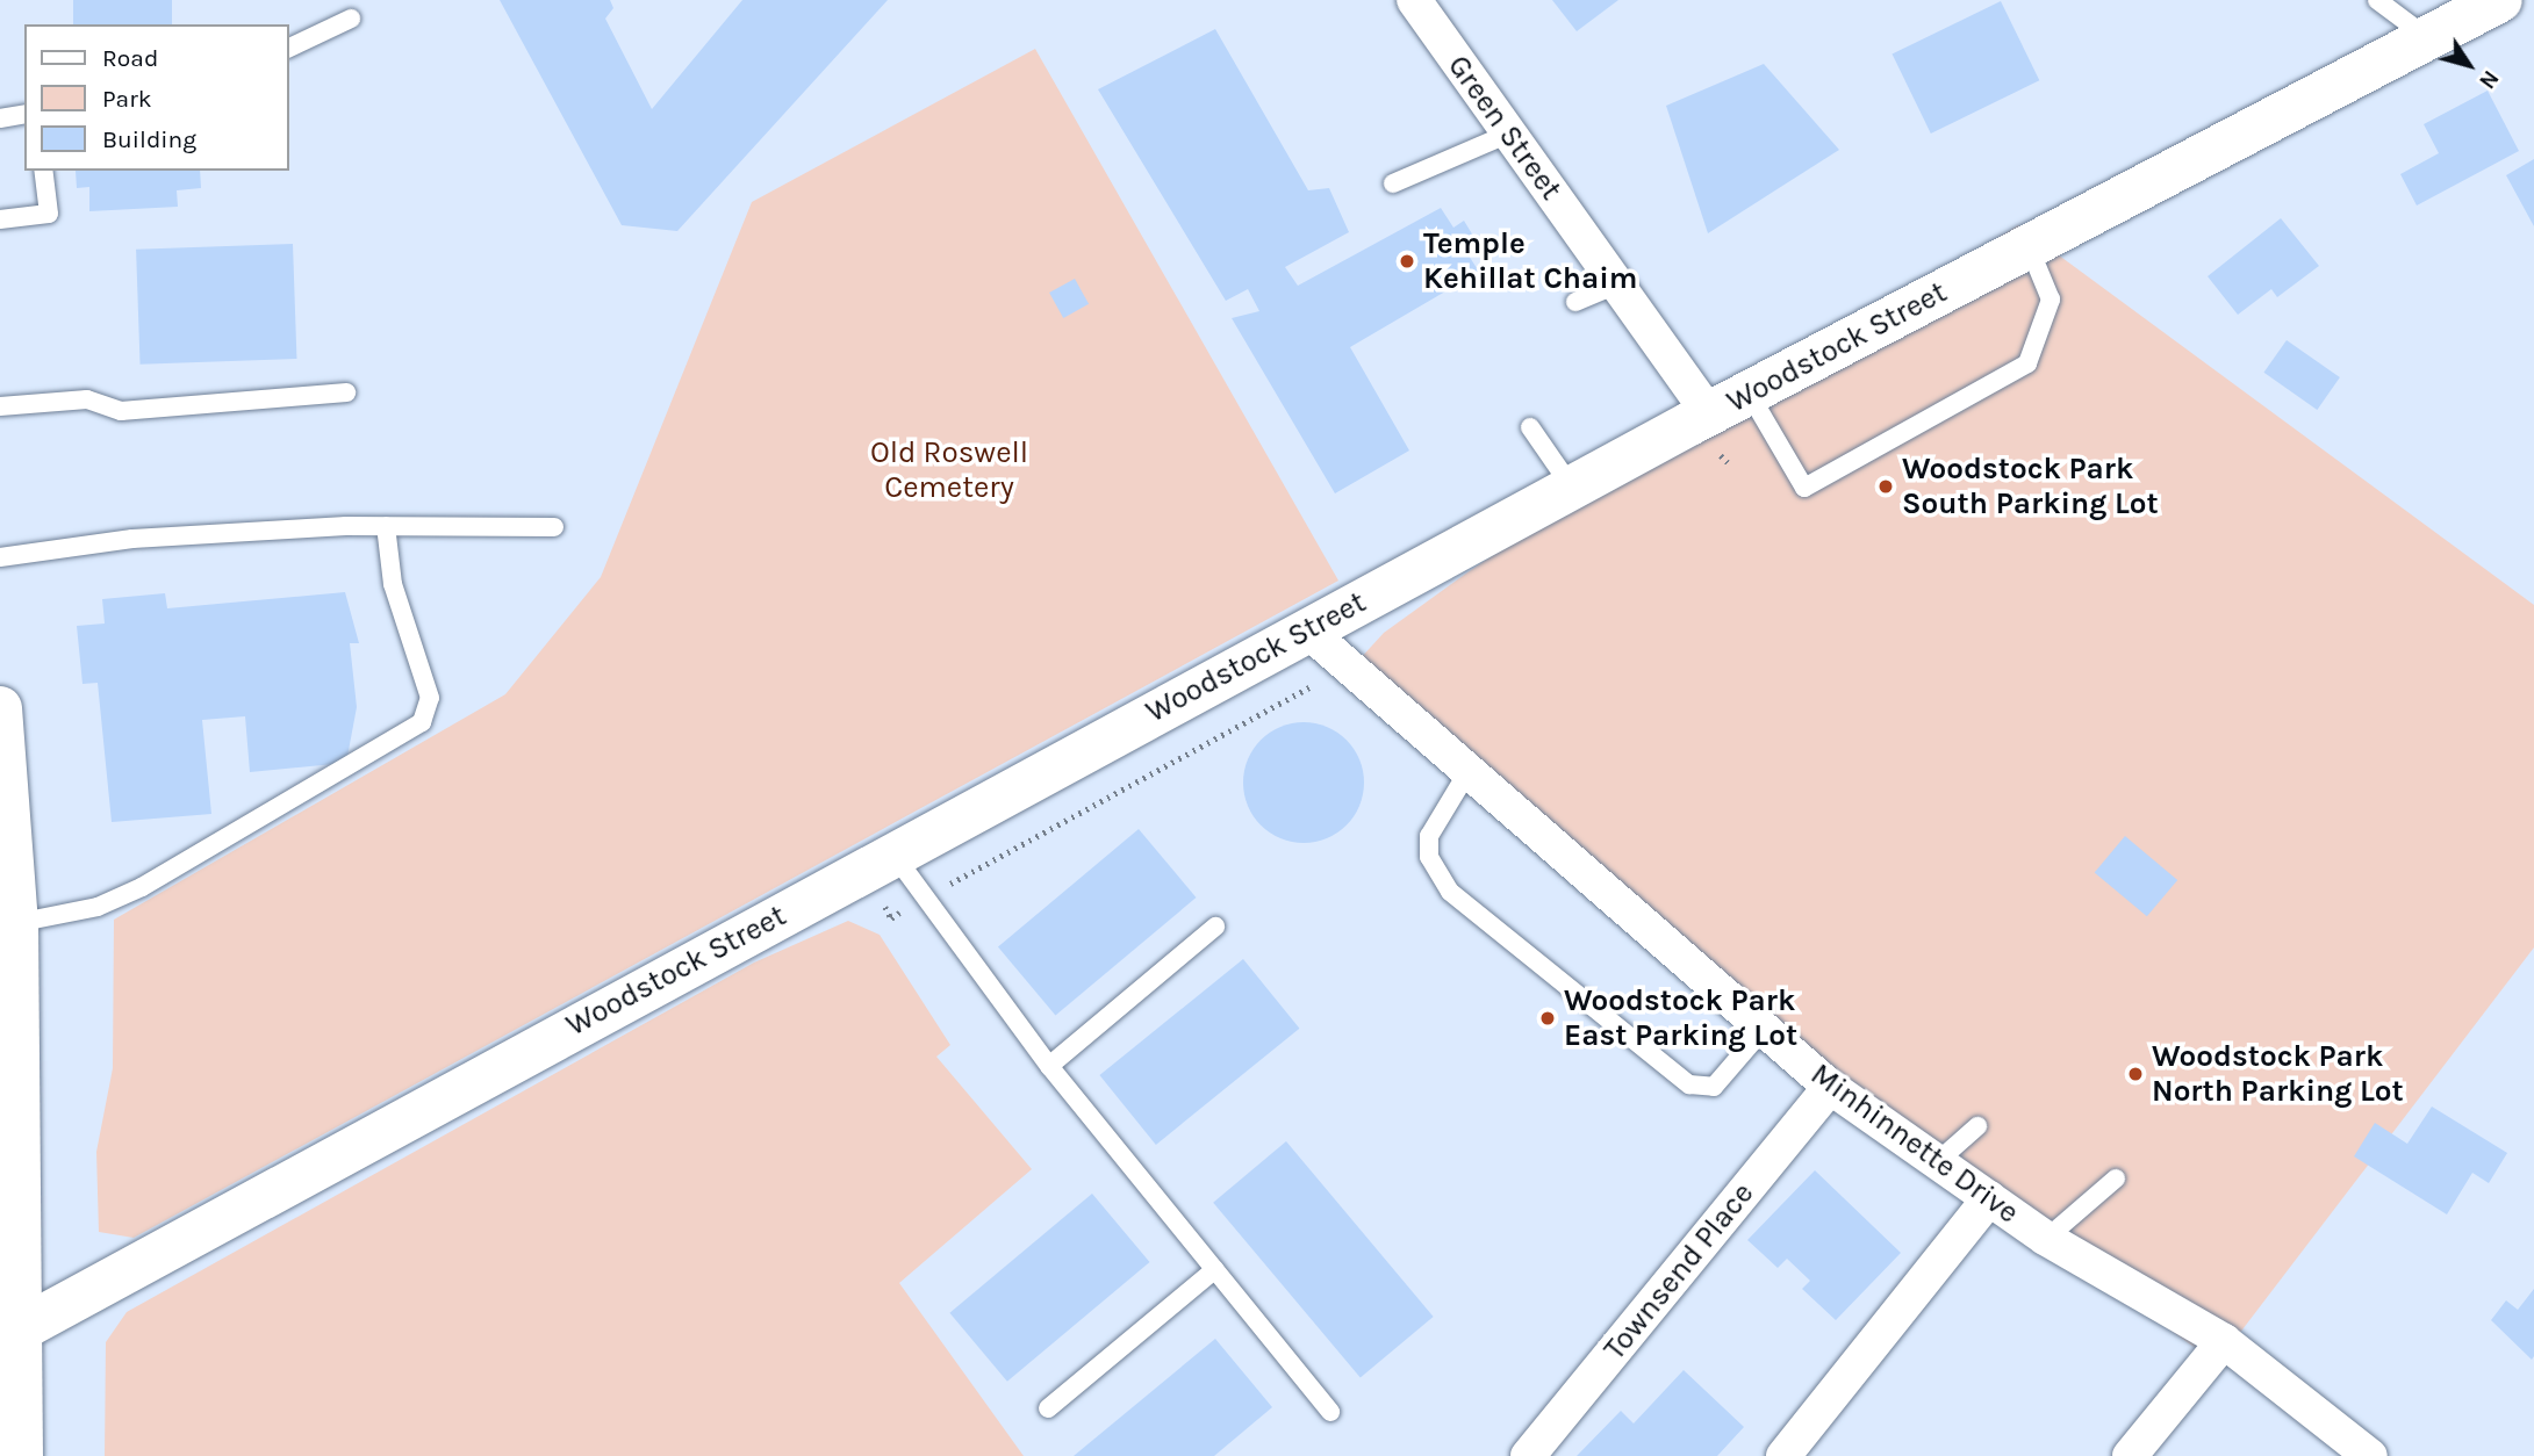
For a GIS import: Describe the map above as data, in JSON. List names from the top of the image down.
{
  "streets": {
    "main road": ["Woodstock Street"],
    "street": ["Green Street", "Minhinnette Drive", "Townsend Place"]
  },
  "crossings": [
    ["Green Street", "Woodstock Street"],
    ["Woodstock Street", "Minhinnette Drive"],
    ["Minhinnette Drive", "Townsend Place"]
  ],
  "parks": ["Old Roswell Cemetery"],
  "places": [
    "Temple Kehillat Chaim",
    "Woodstock Park South Parking Lot",
    "Woodstock Park East Parking Lot",
    "Woodstock Park North Parking Lot"
  ],
  "legend": ["Road", "Park", "Building"],
  "north": "bottom right"
}
